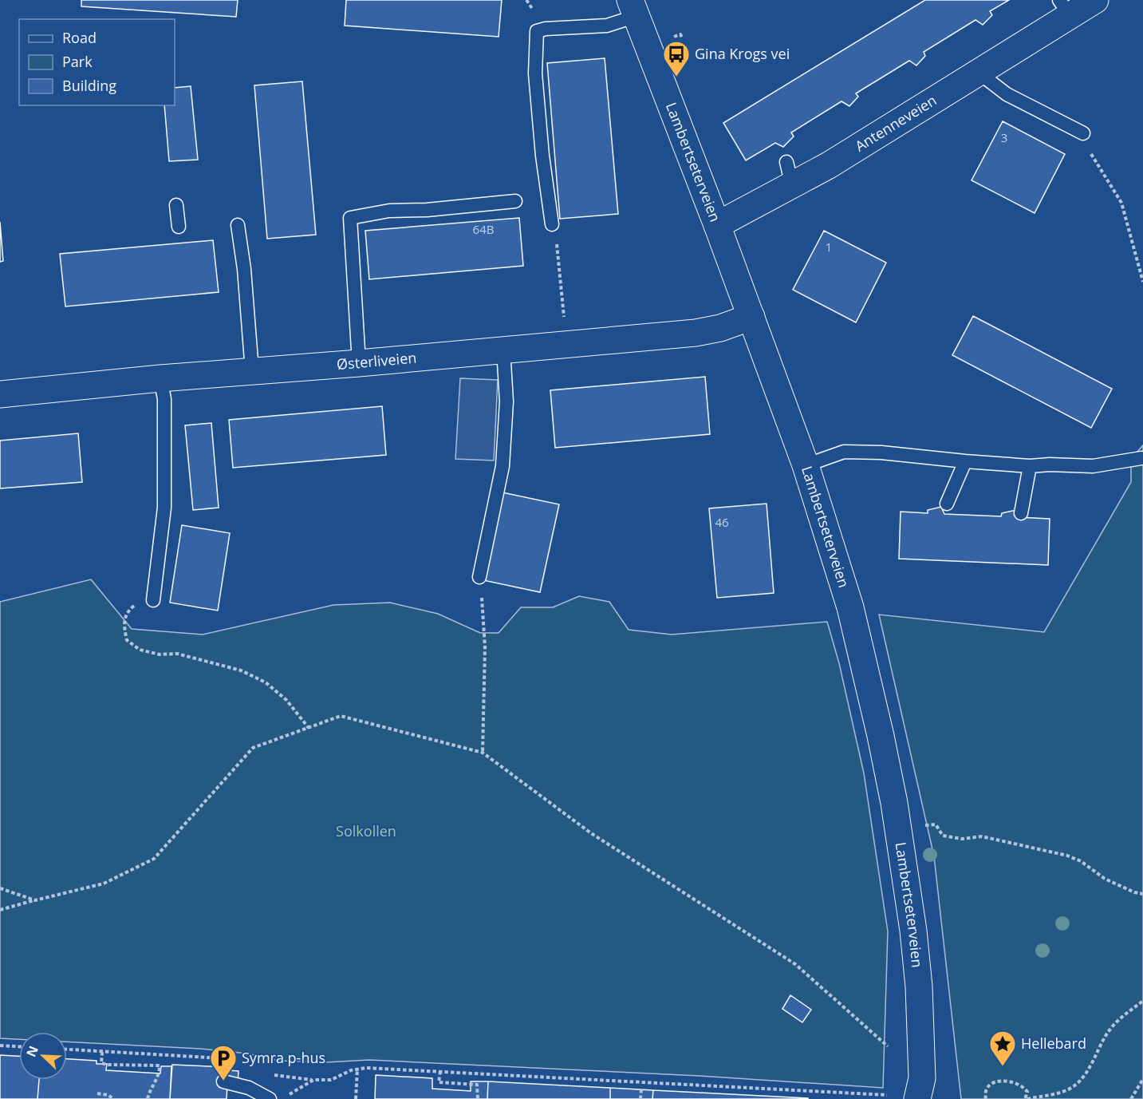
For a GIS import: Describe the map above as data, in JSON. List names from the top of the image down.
{
  "streets": {
    "street": ["Antenneveien", "Lambertseterveien", "Østerliveien"]
  },
  "crossings": [
    ["Antenneveien", "Lambertseterveien"],
    ["Lambertseterveien", "Østerliveien"]
  ],
  "parks": ["Solkollen"],
  "places": {
    "bus stop": ["Gina Krogs vei"],
    "place": ["Hellebard"],
    "parking": ["Symra p-hus"]
  },
  "house_numbers": [
    "3",
    "64B",
    "1",
    "46"
  ],
  "legend": ["Road", "Park", "Building"],
  "north": "top left"
}
